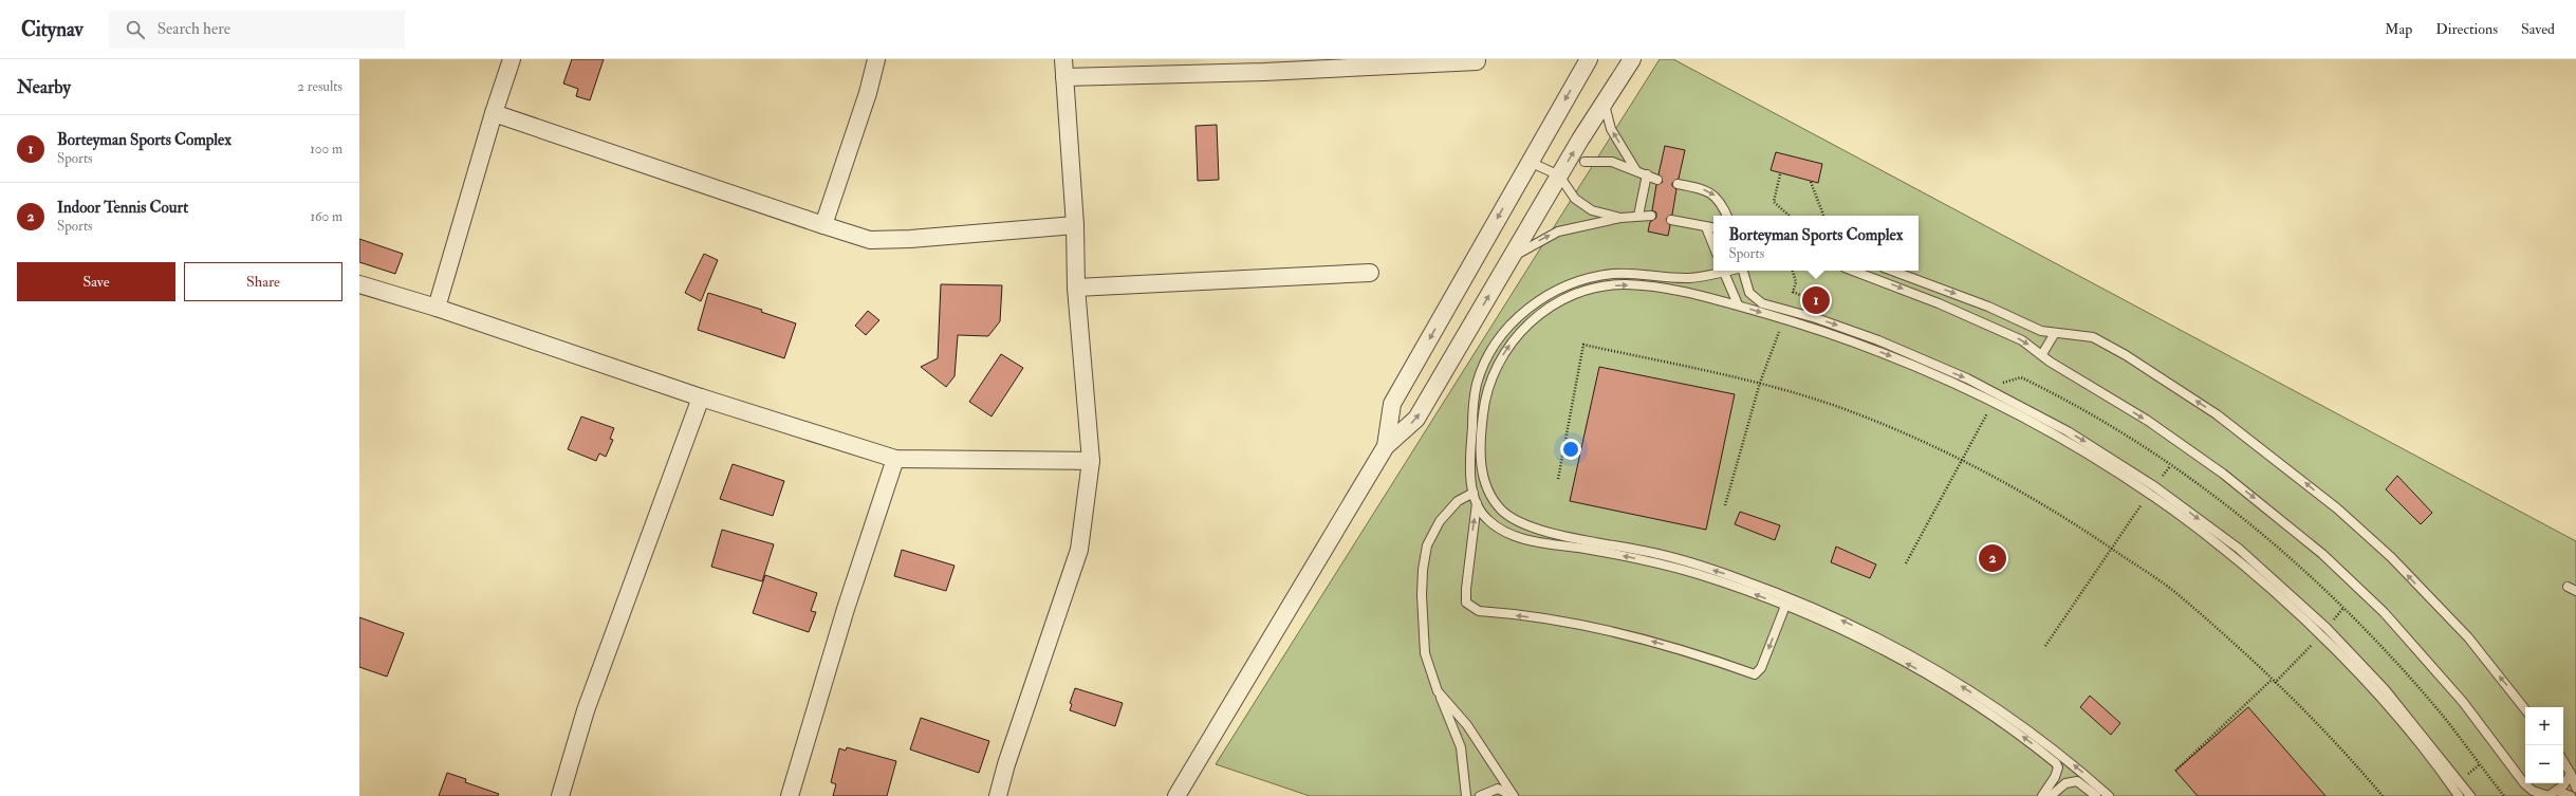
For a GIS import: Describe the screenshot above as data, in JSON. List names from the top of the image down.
{
  "page": {
    "header": "Citynav",
    "search": "Search here",
    "nav": ["Map", "Directions", "Saved"],
    "heading": ["Nearby", "2 results"],
    "list": [
      {
        "mark": "1",
        "name": "Borteyman Sports Complex",
        "note": "Sports",
        "value": "100 m"
      },
      {
        "mark": "2",
        "name": "Indoor Tennis Court",
        "note": "Sports",
        "value": "160 m"
      }
    ],
    "popup": ["Borteyman Sports Complex", "Sports"],
    "buttons": ["Save", "Share"],
    "pins": ["1", "2"],
    "map_buttons": ["+", "−"]
  }
}
